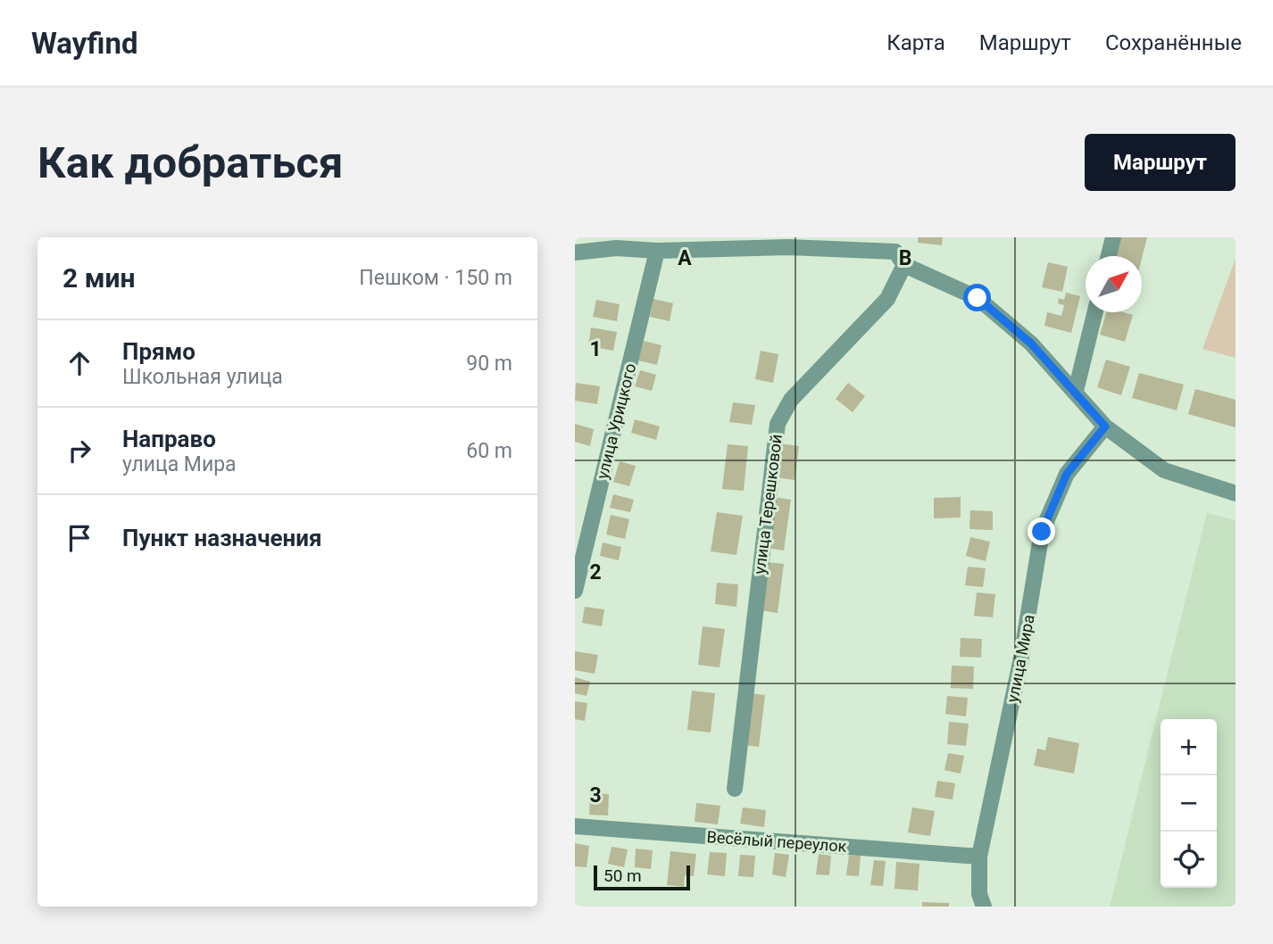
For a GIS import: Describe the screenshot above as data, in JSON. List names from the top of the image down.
{
  "streets": {
    "street": [
      "улица Урицкого",
      "улица Терешковой",
      "улица Мира",
      "Весёлый переулок"
    ]
  },
  "crossings": [
    ["улица Мира", "Весёлый переулок"]
  ],
  "scale_bar": "50 m",
  "north": "top right",
  "page": {
    "header": "Wayfind",
    "nav": ["Карта", "Маршрут", "Сохранённые"],
    "buttons": "Маршрут",
    "title": "Как добраться",
    "heading": ["2 мин", "Пешком · 150 m"],
    "list": [
      ["Прямо", "Школьная улица", "90 m"],
      ["Направо", "улица Мира", "60 m"],
      "Пункт назначения"
    ],
    "map_buttons": ["+", "−"],
    "scale": "50 m"
  },
  "grid": {
    "columns": ["A", "B"],
    "rows": ["1", "2", "3"]
  }
}
